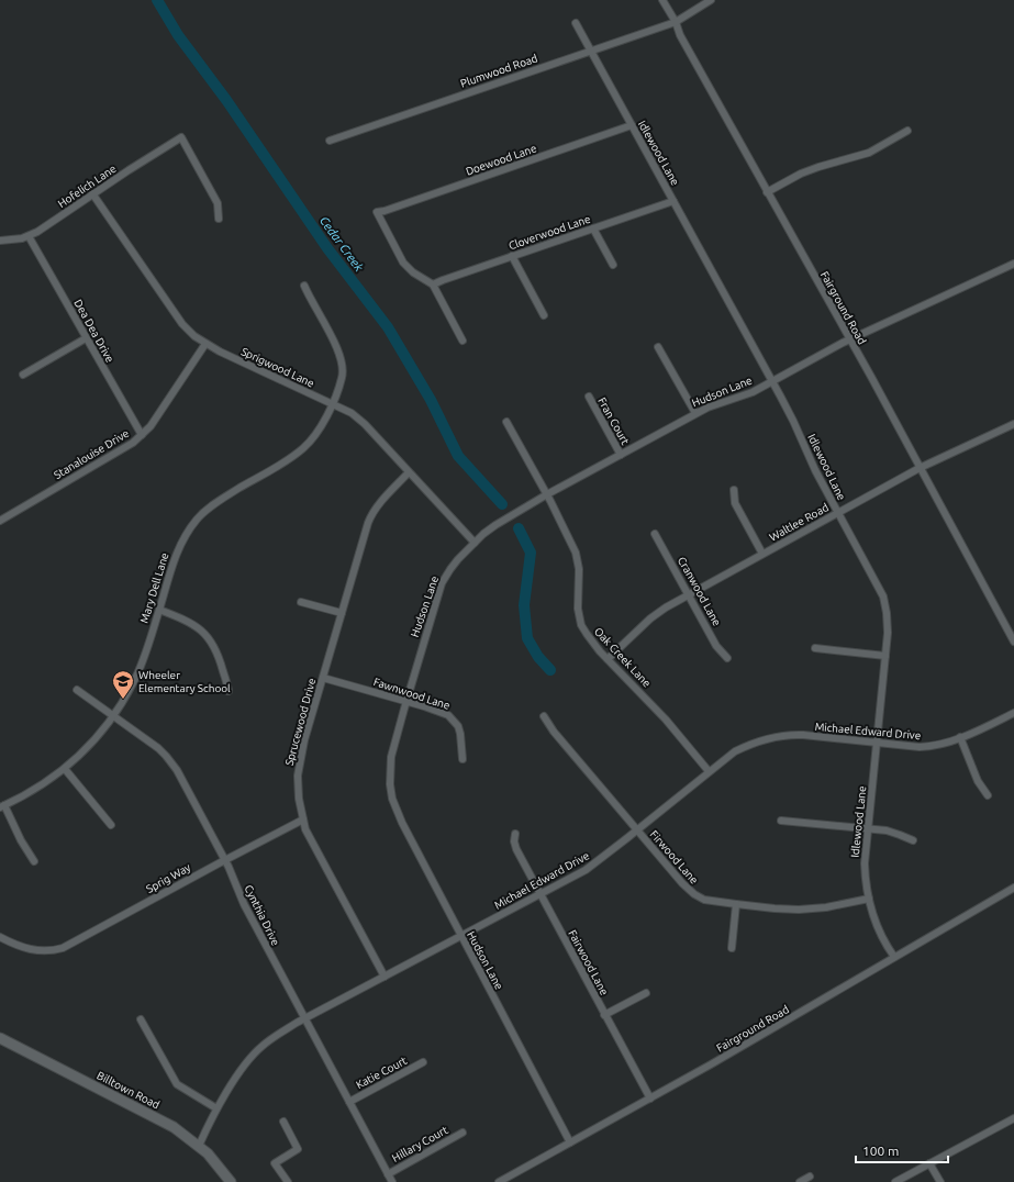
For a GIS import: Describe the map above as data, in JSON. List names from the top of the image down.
{
  "streets": {
    "main road": ["Billtown Road"],
    "street": [
      "Plumwood Road",
      "Idlewood Lane",
      "Doewood Lane",
      "Hofelich Lane",
      "Cloverwood Lane",
      "Fairground Road",
      "Dea Dea Drive",
      "Sprigwood Lane",
      "Hudson Lane",
      "Fran Court",
      "Stanalouise Drive",
      "Waltlee Road",
      "Mary Dell Lane",
      "Cranwood Lane",
      "Oak Creek Lane",
      "Fawnwood Lane",
      "Sprucewood Drive",
      "Michael Edward Drive",
      "Firwood Lane",
      "Sprig Way",
      "Cynthia Drive",
      "Fairwood Lane",
      "Katie Court",
      "Hillary Court"
    ]
  },
  "crossings": [
    ["Plumwood Road", "Idlewood Lane"],
    ["Plumwood Road", "Fairground Road"],
    ["Idlewood Lane", "Doewood Lane"],
    ["Idlewood Lane", "Cloverwood Lane"],
    ["Idlewood Lane", "Fairground Road"],
    ["Idlewood Lane", "Hudson Lane"],
    ["Idlewood Lane", "Waltlee Road"],
    ["Idlewood Lane", "Michael Edward Drive"],
    ["Idlewood Lane", "Firwood Lane"],
    ["Doewood Lane", "Cloverwood Lane"],
    ["Hofelich Lane", "Dea Dea Drive"],
    ["Hofelich Lane", "Sprigwood Lane"],
    ["Fairground Road", "Hudson Lane"],
    ["Fairground Road", "Waltlee Road"],
    ["Fairground Road", "Fairwood Lane"],
    ["Dea Dea Drive", "Stanalouise Drive"],
    ["Sprigwood Lane", "Hudson Lane"],
    ["Sprigwood Lane", "Stanalouise Drive"],
    ["Sprigwood Lane", "Mary Dell Lane"],
    ["Sprigwood Lane", "Sprucewood Drive"],
    ["Hudson Lane", "Fran Court"],
    ["Hudson Lane", "Oak Creek Lane"],
    ["Hudson Lane", "Fawnwood Lane"],
    ["Hudson Lane", "Michael Edward Drive"],
    ["Waltlee Road", "Cranwood Lane"],
    ["Waltlee Road", "Oak Creek Lane"],
    ["Mary Dell Lane", "Cynthia Drive"],
    ["Oak Creek Lane", "Michael Edward Drive"],
    ["Fawnwood Lane", "Sprucewood Drive"],
    ["Sprucewood Drive", "Michael Edward Drive"],
    ["Sprucewood Drive", "Sprig Way"],
    ["Michael Edward Drive", "Firwood Lane"],
    ["Michael Edward Drive", "Cynthia Drive"],
    ["Michael Edward Drive", "Fairwood Lane"],
    ["Michael Edward Drive", "Billtown Road"],
    ["Sprig Way", "Cynthia Drive"],
    ["Cynthia Drive", "Katie Court"],
    ["Cynthia Drive", "Hillary Court"]
  ],
  "water": ["Cedar Creek"],
  "places": {
    "school or university": ["Wheeler Elementary School"]
  },
  "scale_bar": "100 m"
}
